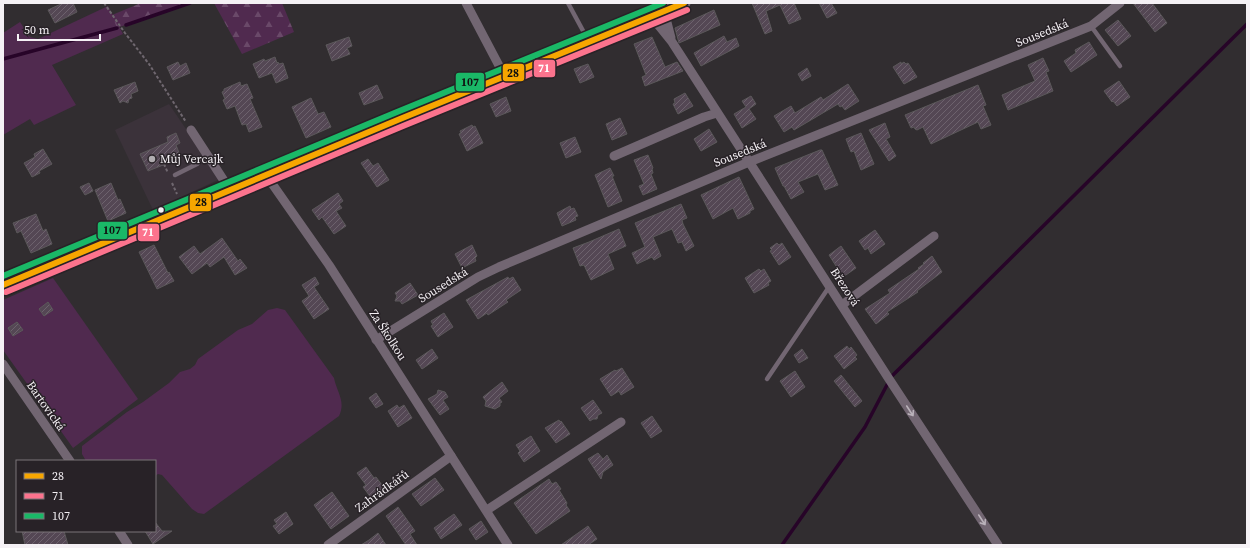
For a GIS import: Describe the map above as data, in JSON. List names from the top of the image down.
{
  "streets": {
    "street": [
      "Sousedská",
      "Březová",
      "Za Školkou",
      "Bartovická",
      "Zahrádkářů"
    ]
  },
  "crossings": [
    ["Sousedská", "Březová"],
    ["Sousedská", "Za Školkou"],
    ["Za Školkou", "Zahrádkářů"]
  ],
  "one_way": ["Březová"],
  "places": ["Můj Vercajk"],
  "lines": ["transit line 28", "transit line 107", "transit line 71"],
  "legend": ["28", "71", "107"],
  "scale_bar": "50 m"
}
